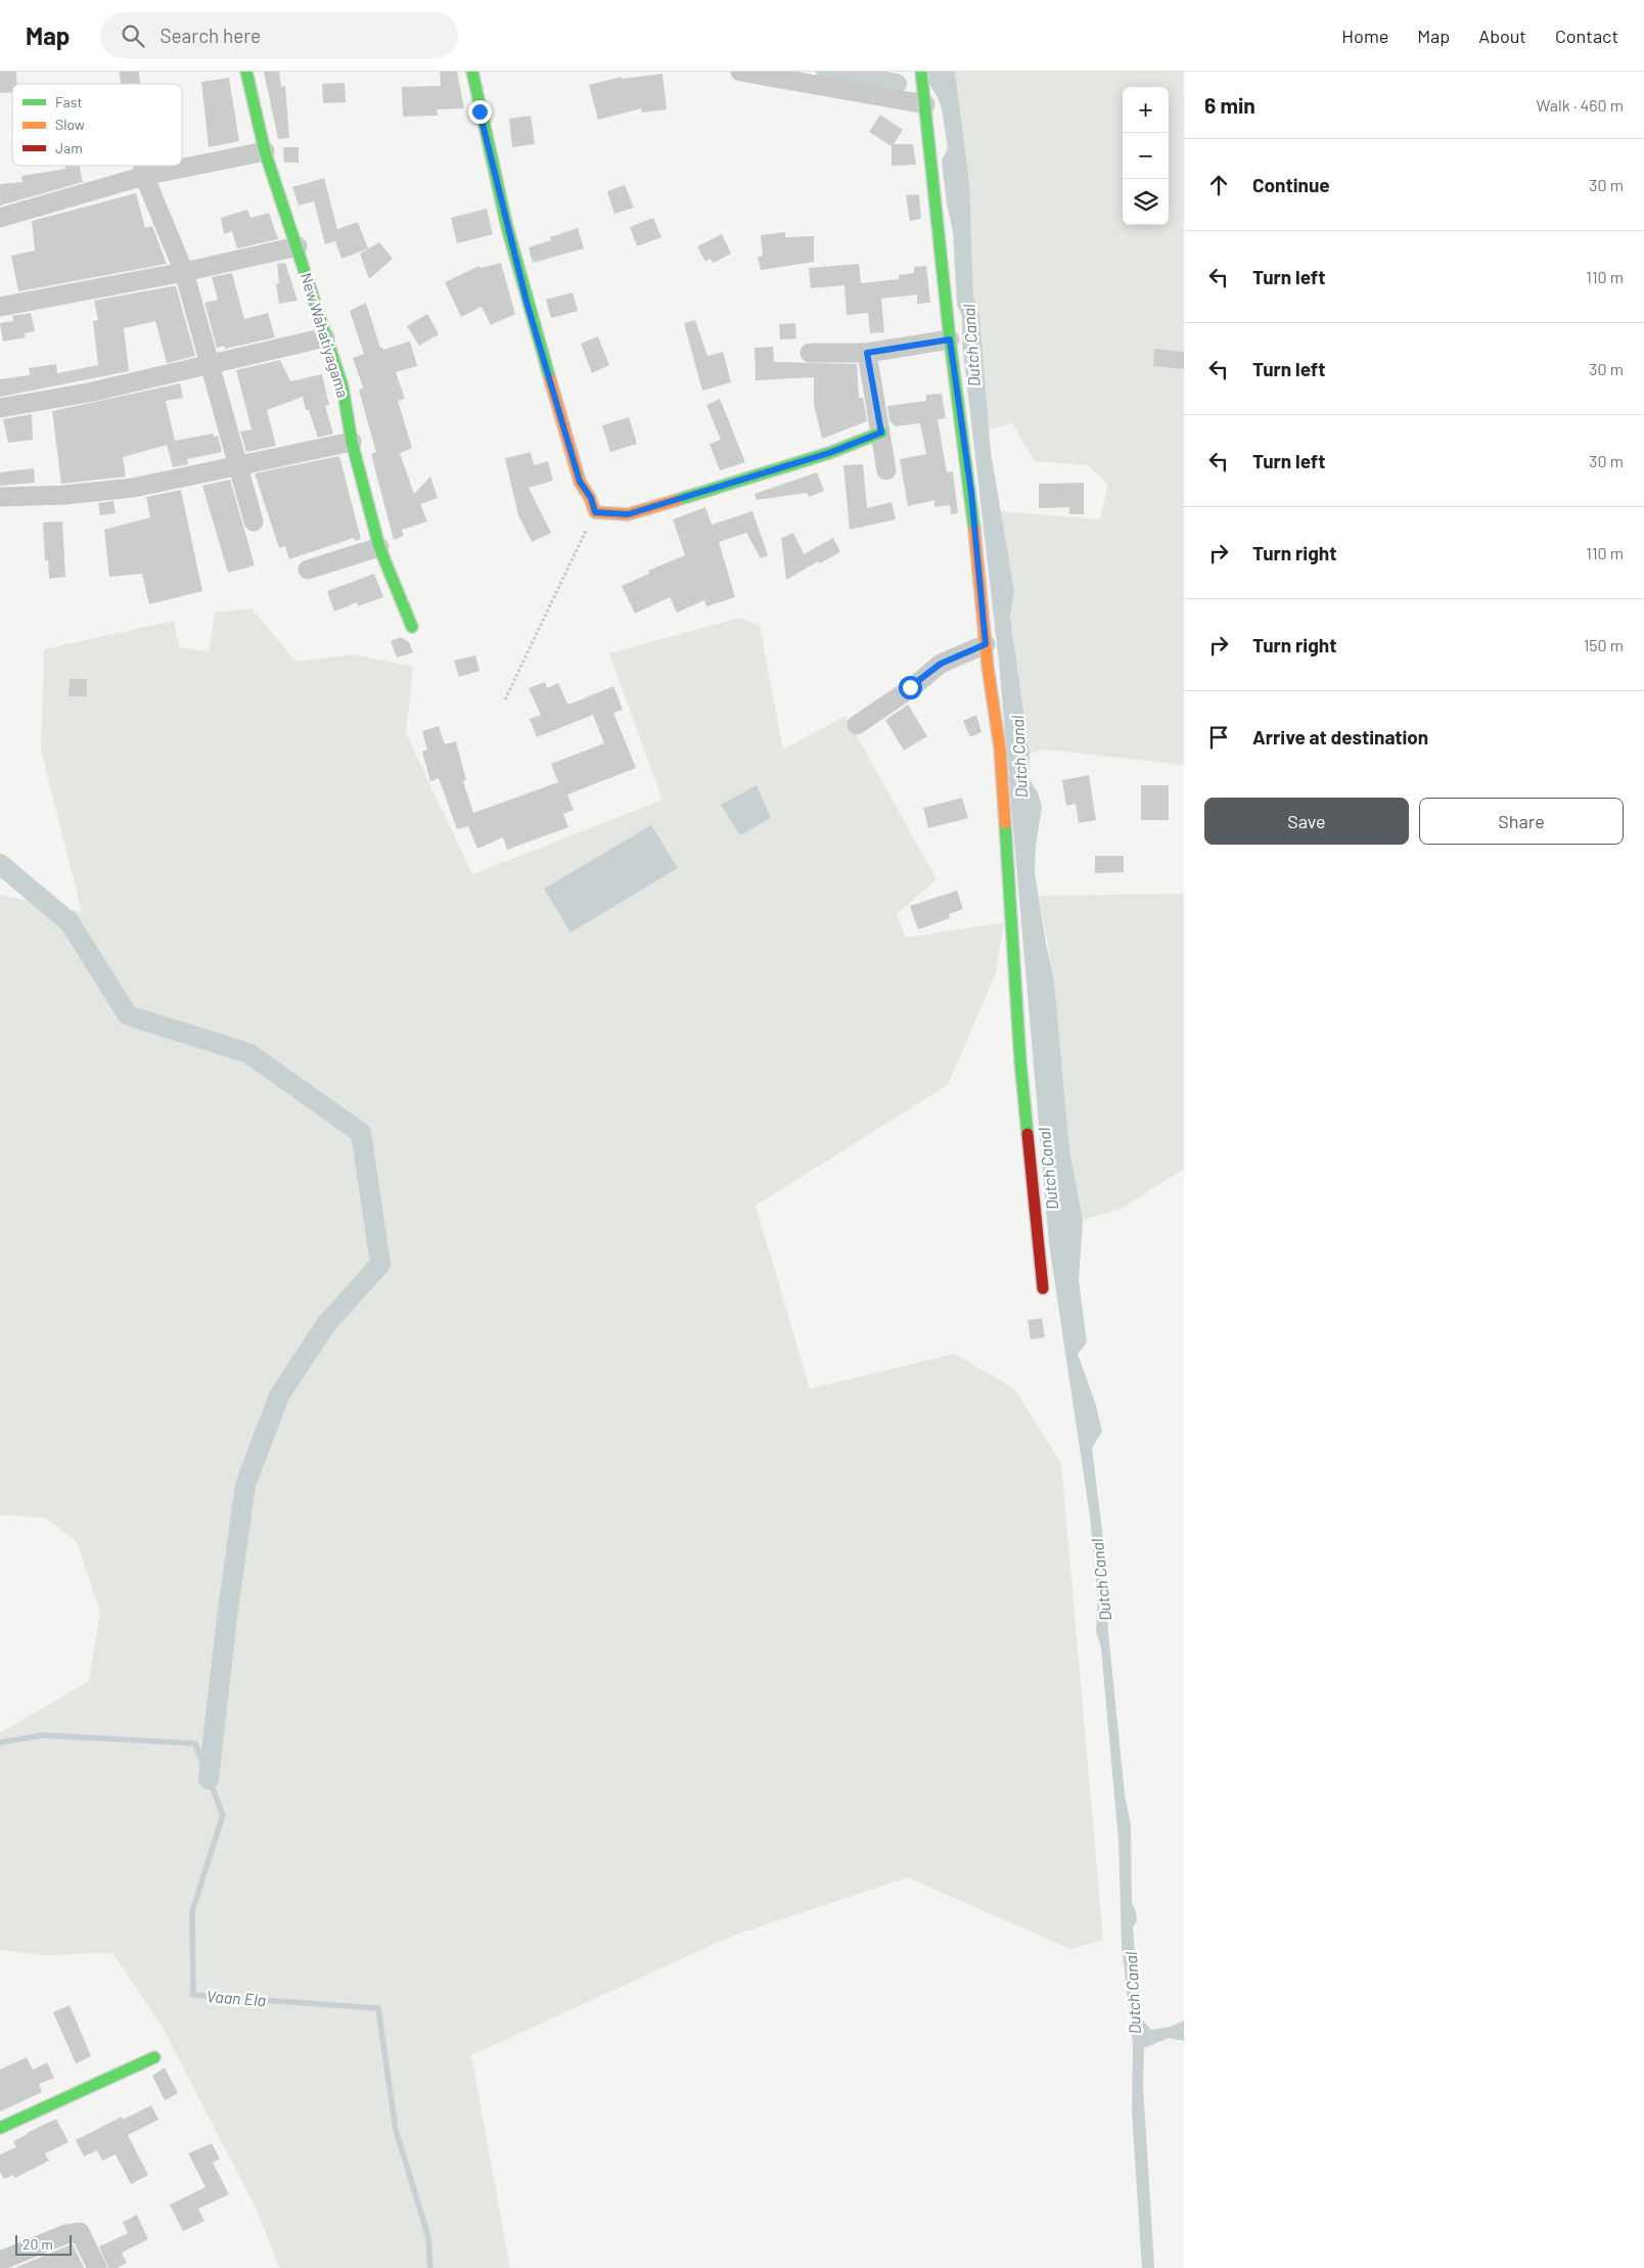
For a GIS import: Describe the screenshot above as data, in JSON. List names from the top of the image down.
{
  "streets": {
    "street": ["New Wahatiyagama"]
  },
  "water": ["Dutch Canal", "Vaan Ela"],
  "legend": ["Fast", "Slow", "Jam"],
  "scale_bar": "20 m",
  "page": {
    "header": "Map",
    "search": "Search here",
    "nav": [
      "Home",
      "Map",
      "About",
      "Contact"
    ],
    "heading": ["6 min", "Walk · 460 m"],
    "map_buttons": ["+", "−"],
    "list": [
      ["Continue", "30 m"],
      ["Turn left", "110 m"],
      ["Turn left", "30 m"],
      ["Turn left", "30 m"],
      ["Turn right", "110 m"],
      ["Turn right", "150 m"],
      "Arrive at destination"
    ],
    "buttons": ["Save", "Share"],
    "scale": "20 m"
  }
}
